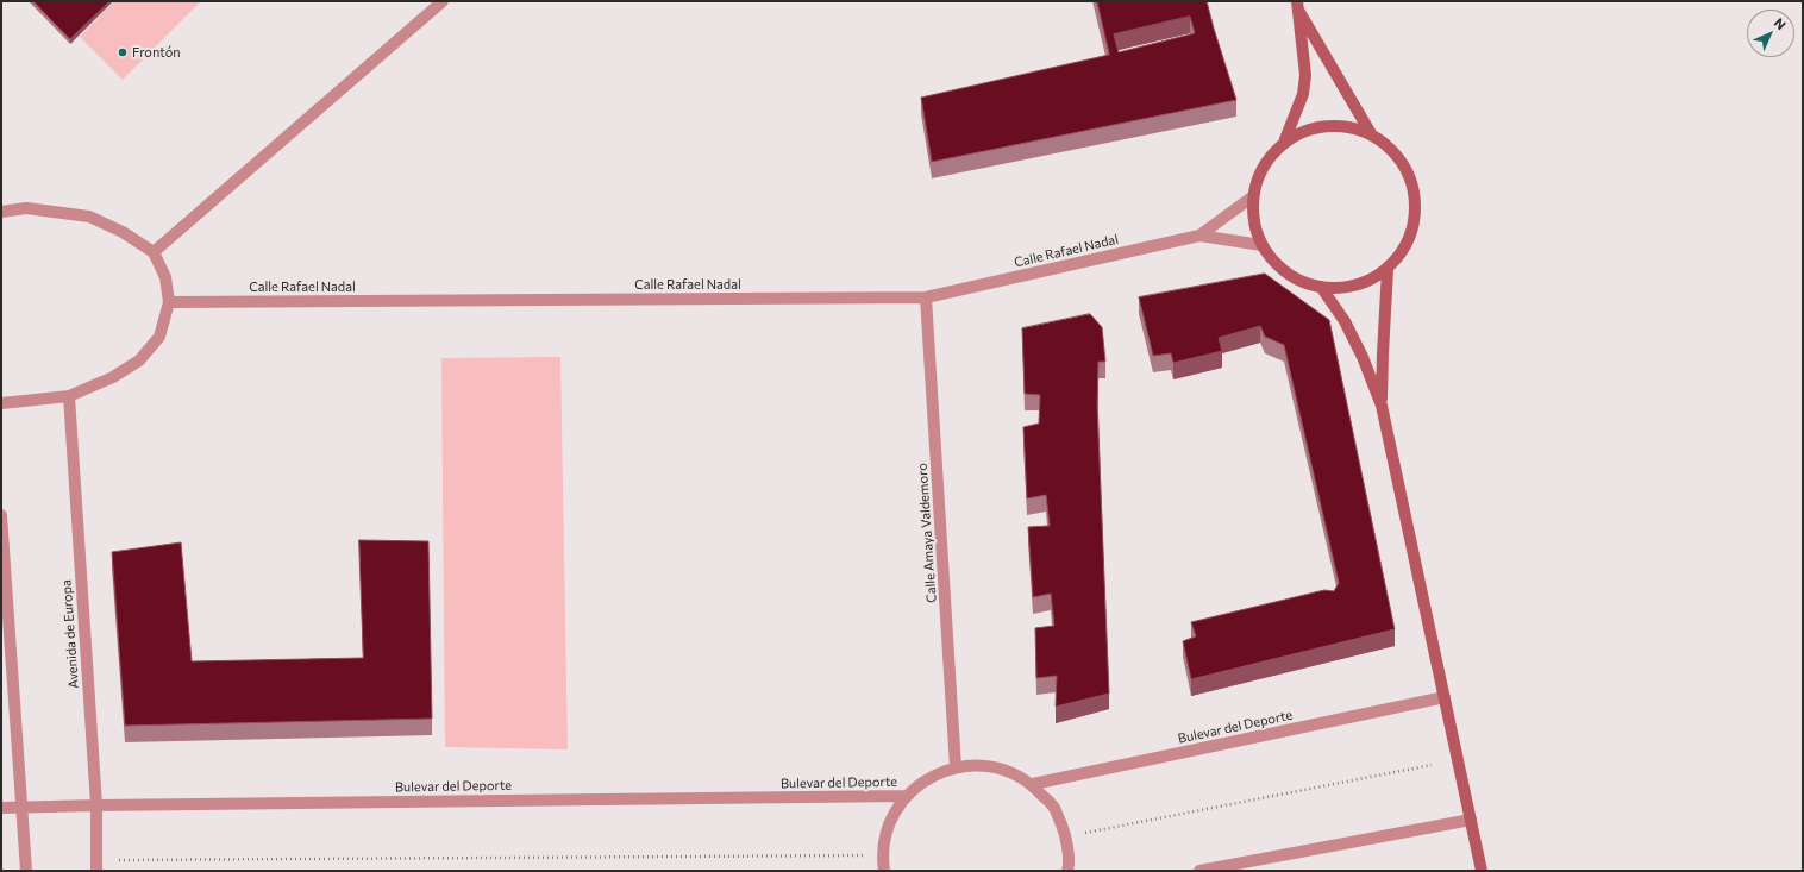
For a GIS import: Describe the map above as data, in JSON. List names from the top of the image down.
{
  "streets": {
    "street": [
      "Calle Rafael Nadal",
      "Calle Amaya Valdemoro",
      "Avenida de Europa",
      "Bulevar del Deporte"
    ]
  },
  "crossings": [
    ["Calle Rafael Nadal", "Calle Amaya Valdemoro"],
    ["Avenida de Europa", "Bulevar del Deporte"]
  ],
  "places": ["Frontón"],
  "north": "top right"
}
